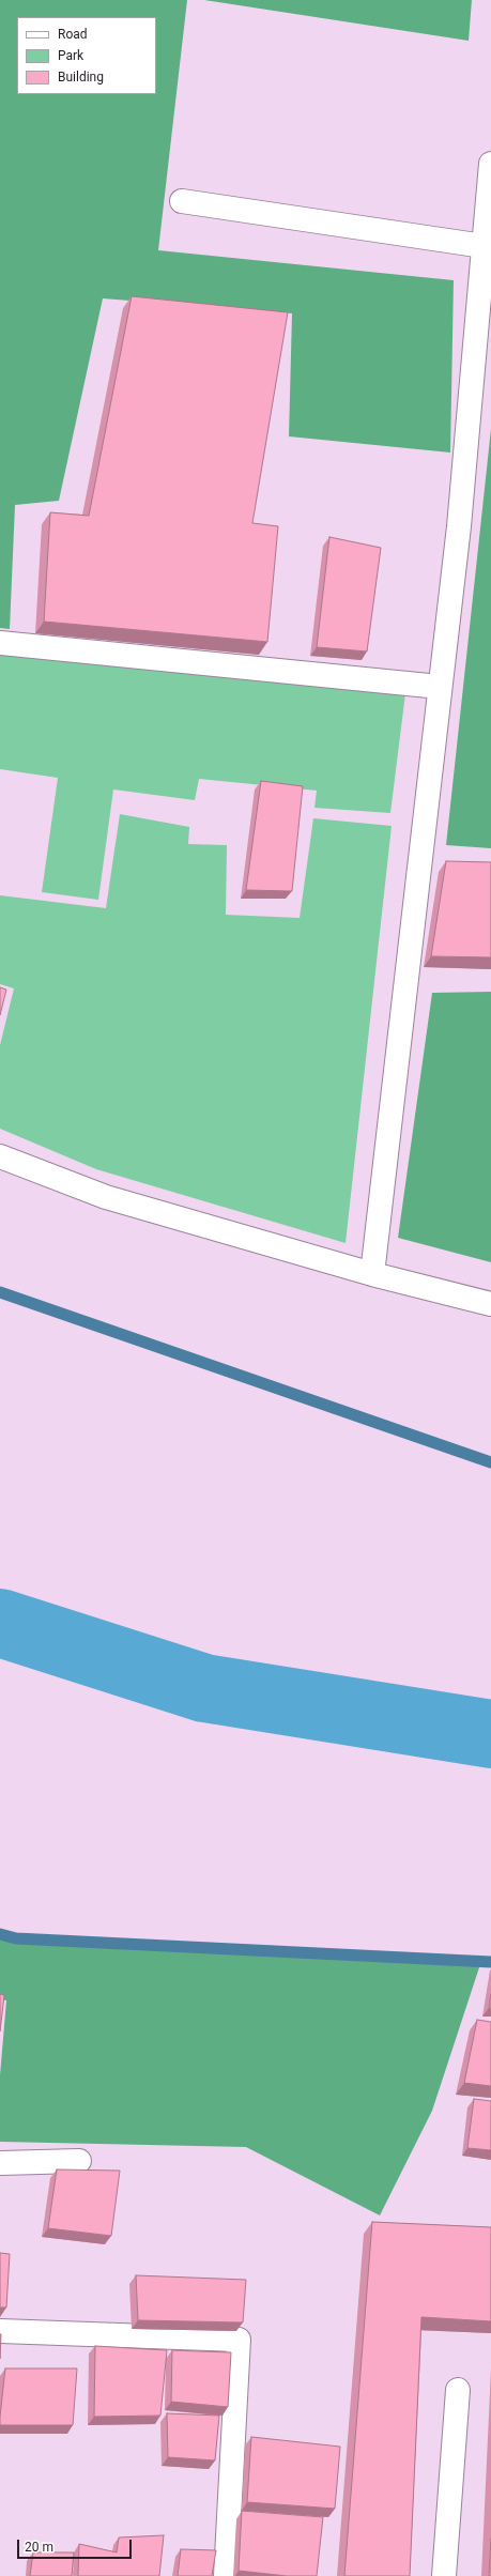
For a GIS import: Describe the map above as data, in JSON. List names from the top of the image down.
{
  "legend": ["Road", "Park", "Building"],
  "scale_bar": "20 m"
}
